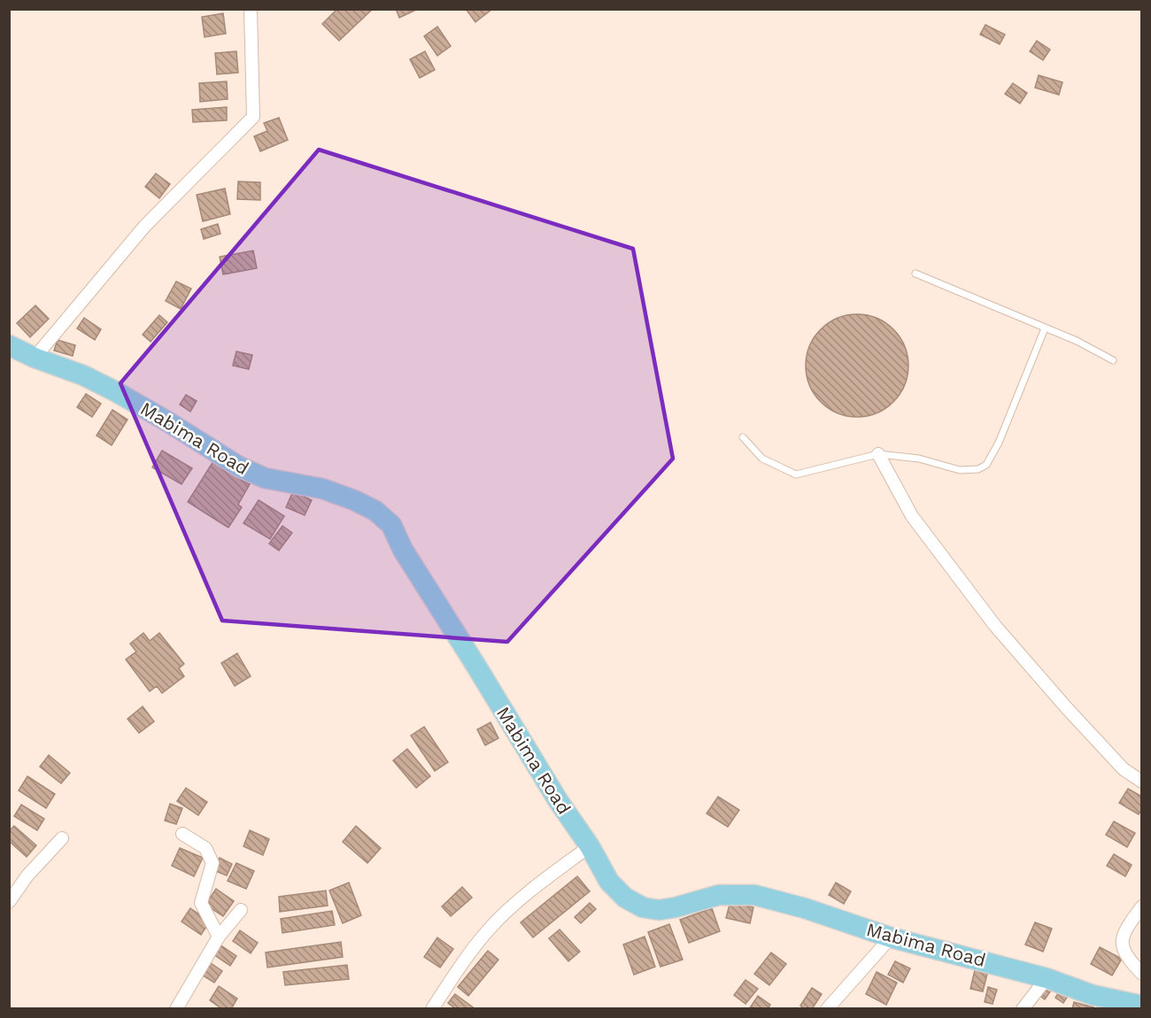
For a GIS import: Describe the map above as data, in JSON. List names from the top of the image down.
{
  "streets": {
    "main road": ["Mabima Road"]
  }
}
